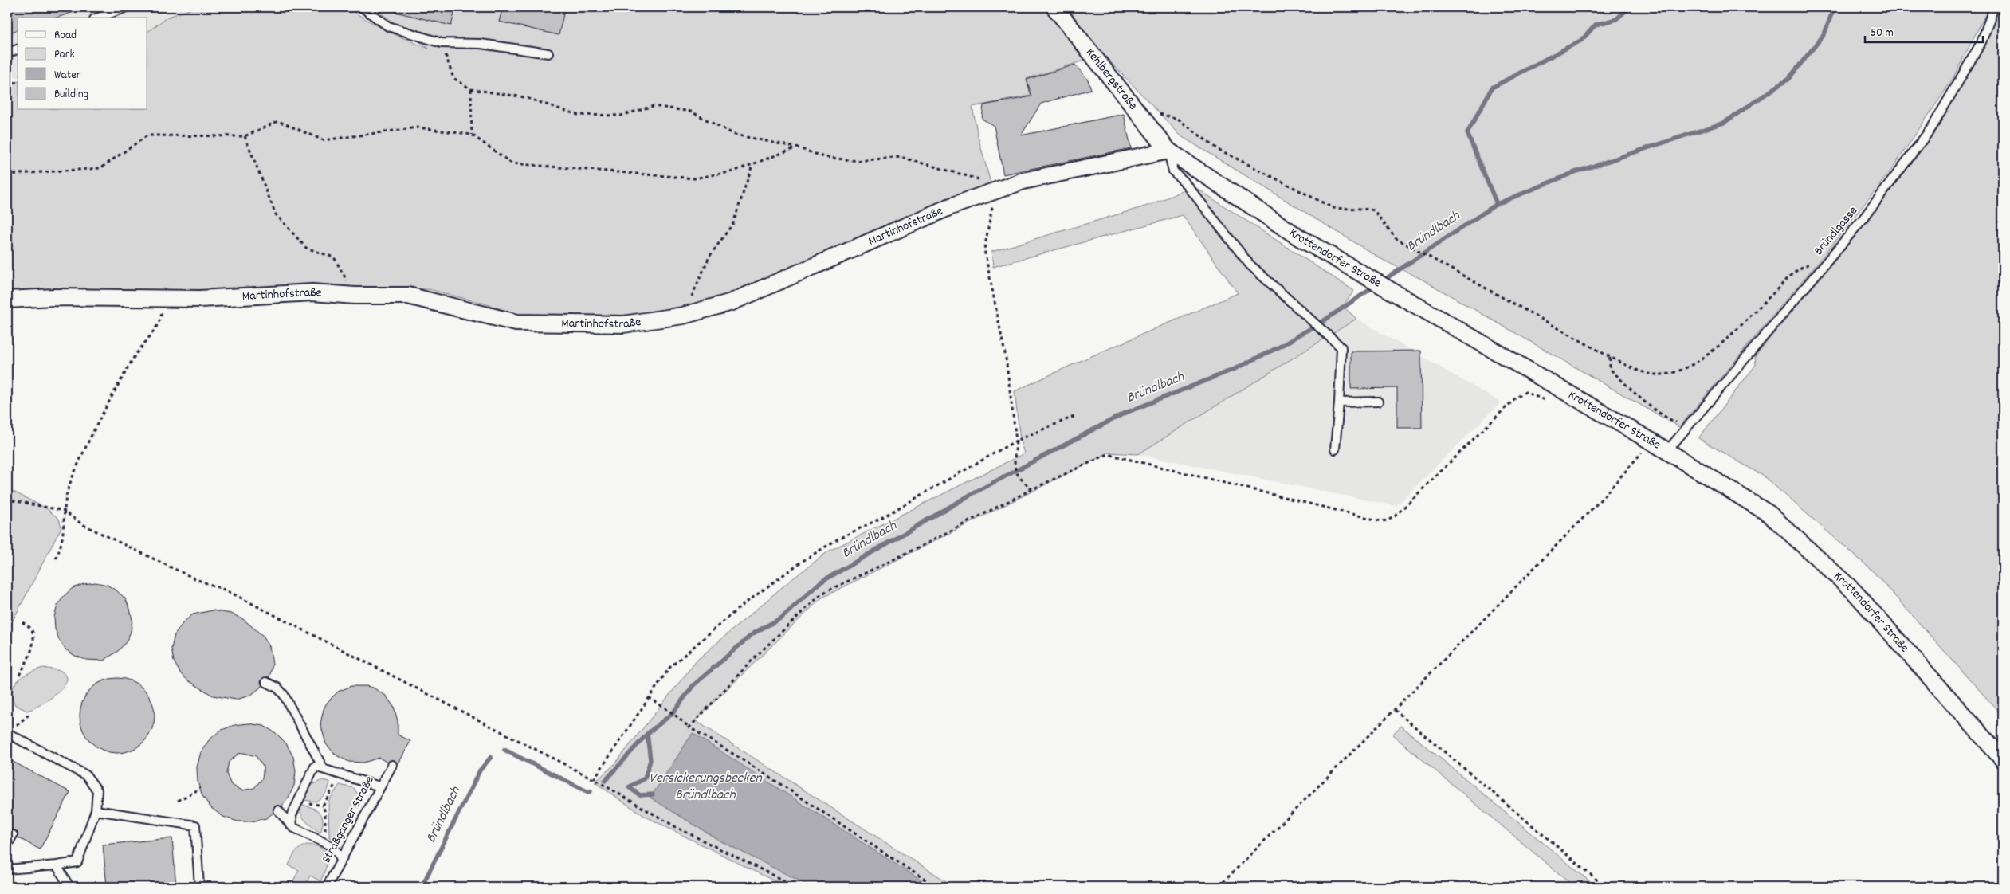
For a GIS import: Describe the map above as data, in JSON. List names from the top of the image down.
{
  "streets": {
    "street": ["Kehlbergstraße", "Martinhofstraße", "Krottendorfer Straße"],
    "lane": ["Bründlgasse", "Straßganger Straße"]
  },
  "crossings": [
    ["Kehlbergstraße", "Martinhofstraße"],
    ["Kehlbergstraße", "Krottendorfer Straße"],
    ["Martinhofstraße", "Krottendorfer Straße"],
    ["Bründlgasse", "Krottendorfer Straße"]
  ],
  "water": ["Bründlbach", "Versickerungsbecken Bründlbach"],
  "legend": [
    "Road",
    "Park",
    "Water",
    "Building"
  ],
  "scale_bar": "50 m"
}
